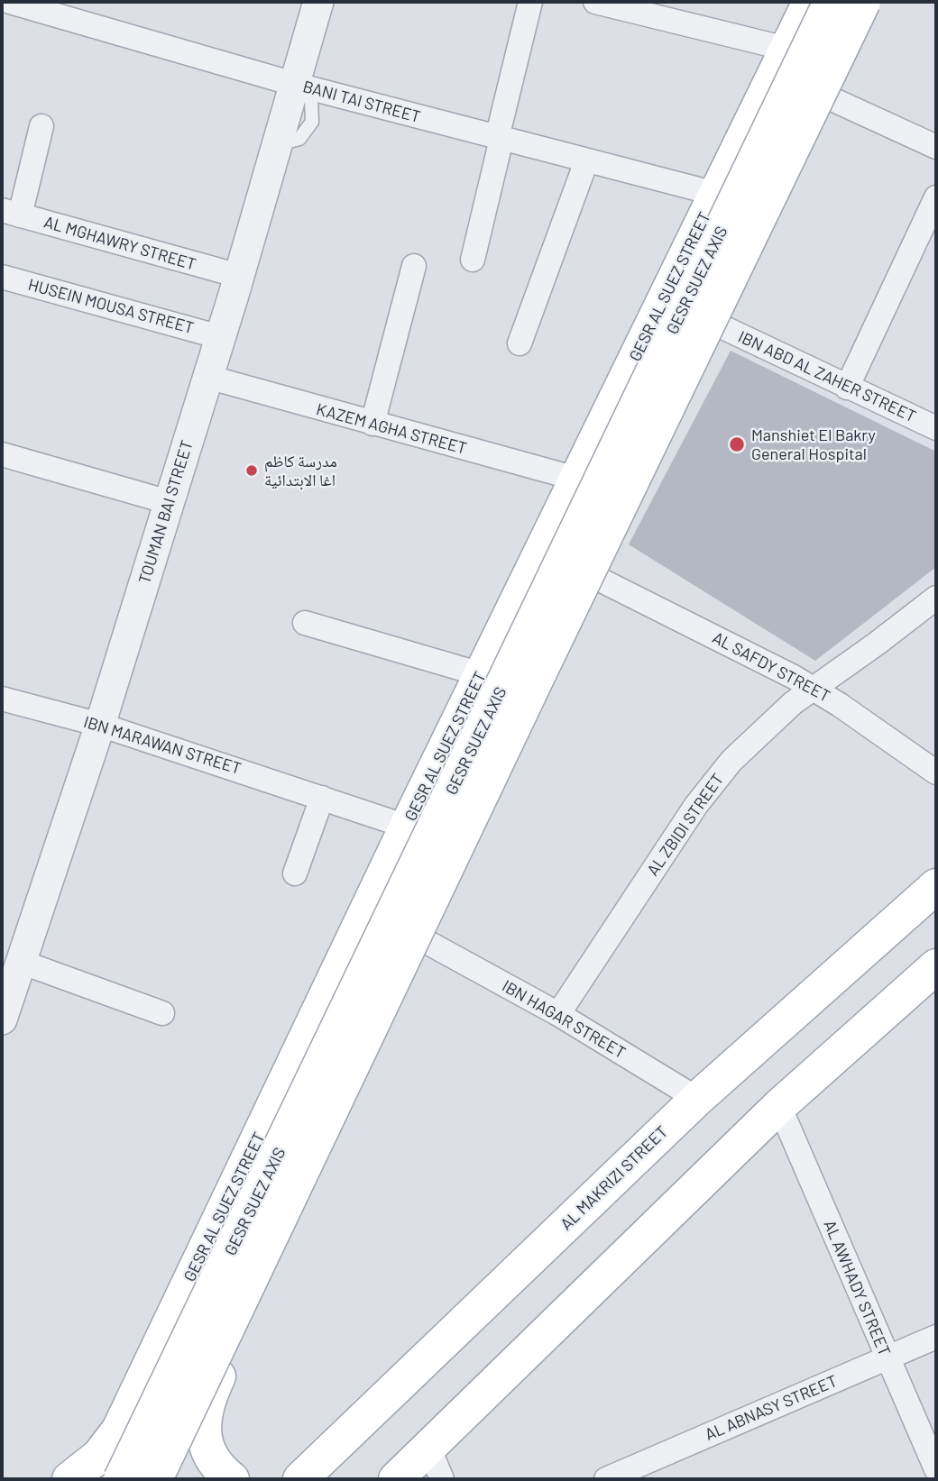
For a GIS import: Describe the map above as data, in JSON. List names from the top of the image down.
{
  "streets": {
    "main road": ["GESR SUEZ AXIS", "GESR AL SUEZ STREET", "AL MAKRIZI STREET"],
    "street": [
      "BANI TAI STREET",
      "AL MGHAWRY STREET",
      "HUSEIN MOUSA STREET",
      "IBN ABD AL ZAHER STREET",
      "KAZEM AGHA STREET",
      "TOUMAN BAI STREET",
      "AL SAFDY STREET",
      "IBN MARAWAN STREET",
      "AL ZBIDI STREET",
      "IBN HAGAR STREET",
      "AL AWHADY STREET",
      "AL ABNASY STREET"
    ]
  },
  "crossings": [
    ["BANI TAI STREET", "GESR AL SUEZ STREET"],
    ["BANI TAI STREET", "TOUMAN BAI STREET"],
    ["AL MGHAWRY STREET", "TOUMAN BAI STREET"],
    ["GESR AL SUEZ STREET", "KAZEM AGHA STREET"],
    ["GESR AL SUEZ STREET", "IBN MARAWAN STREET"],
    ["HUSEIN MOUSA STREET", "TOUMAN BAI STREET"],
    ["KAZEM AGHA STREET", "TOUMAN BAI STREET"],
    ["TOUMAN BAI STREET", "IBN MARAWAN STREET"],
    ["AL SAFDY STREET", "AL ZBIDI STREET"],
    ["AL ZBIDI STREET", "IBN HAGAR STREET"],
    ["IBN HAGAR STREET", "AL MAKRIZI STREET"],
    ["AL AWHADY STREET", "AL ABNASY STREET"]
  ],
  "places": ["Manshiet El Bakry General Hospital", "مدرسة كاظم اغا الابتدائية"]
}
